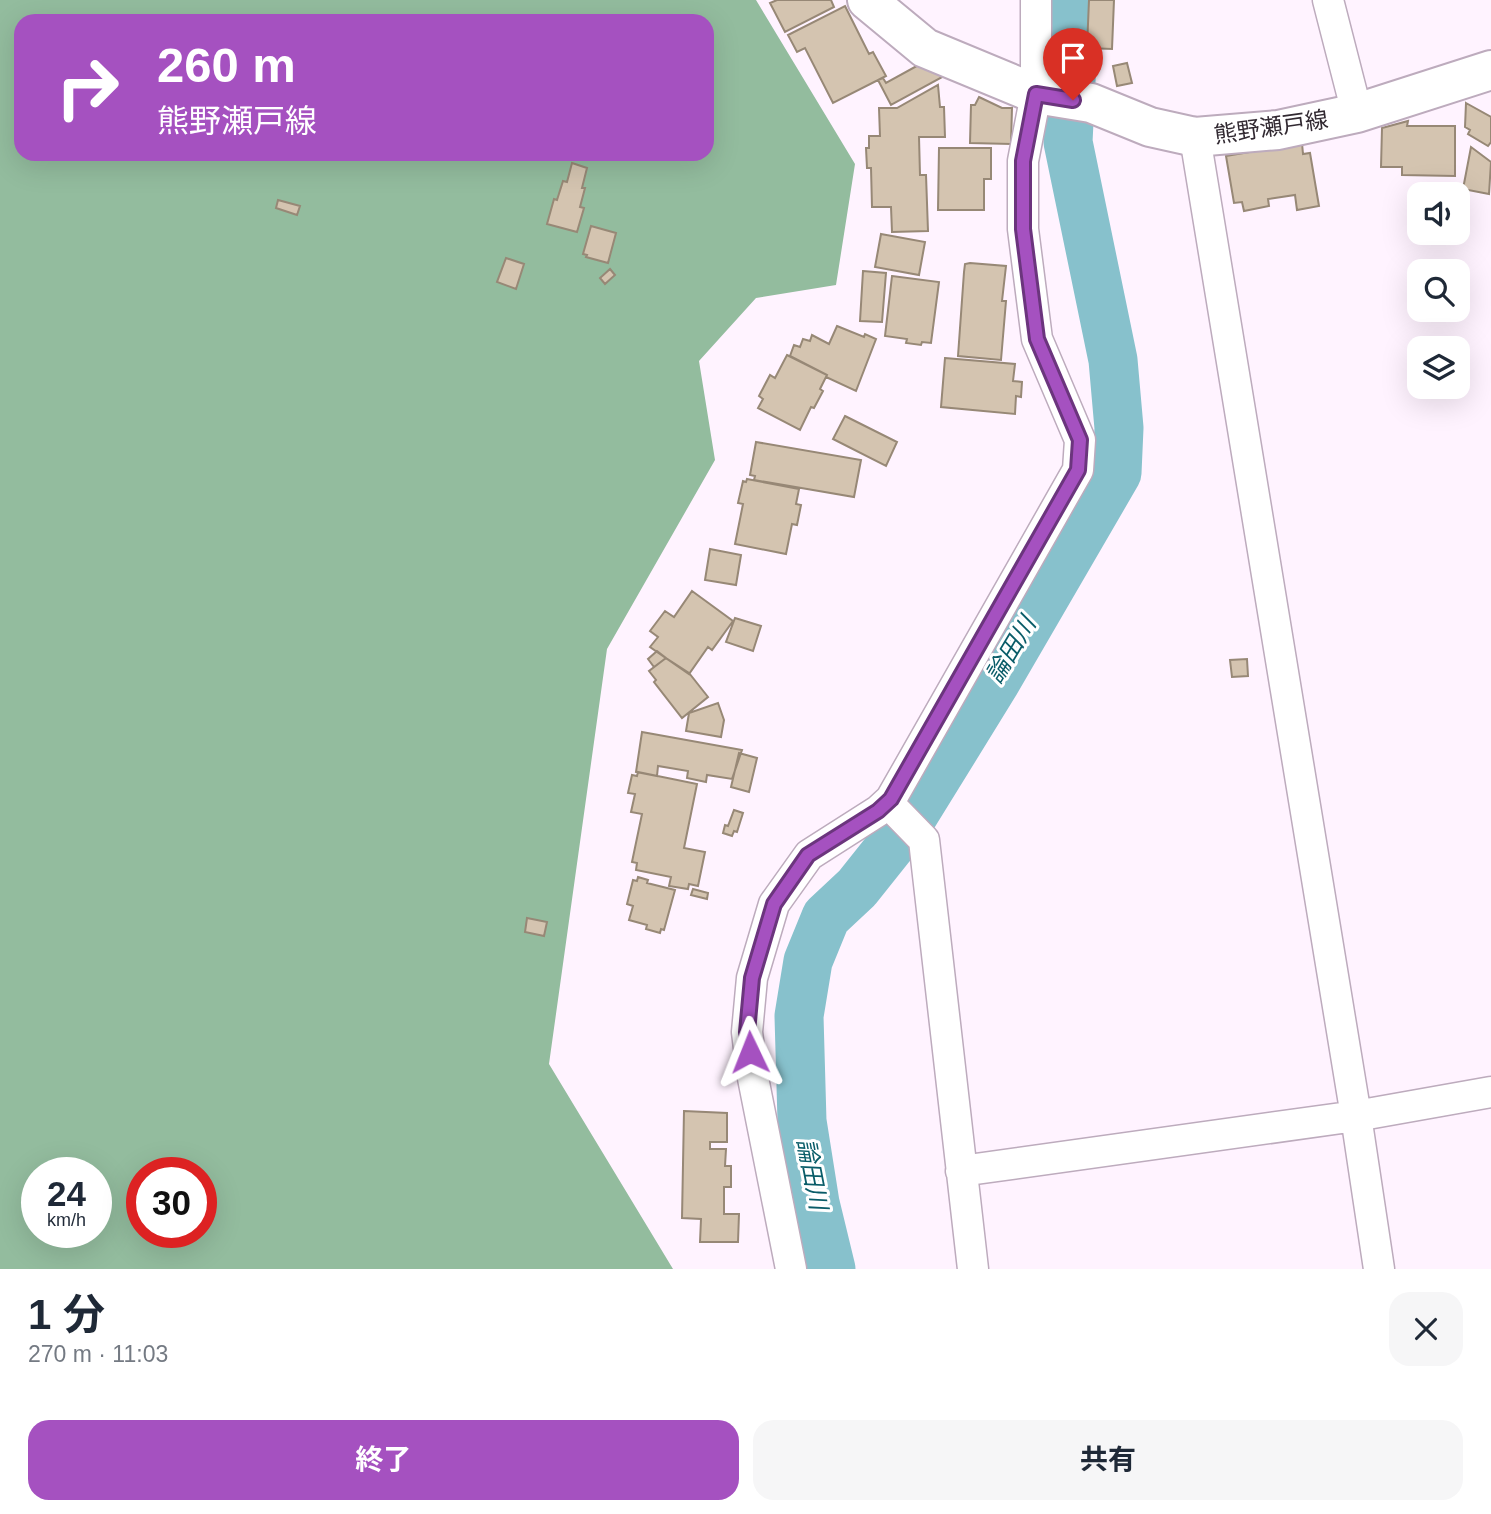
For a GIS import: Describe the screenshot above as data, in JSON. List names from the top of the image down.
{
  "streets": {
    "main road": ["熊野瀬戸線"]
  },
  "water": ["論田川"],
  "page": {
    "turn": ["260 m", "熊野瀬戸線"],
    "speed": "24 km/h",
    "limit": "30",
    "heading": ["1 分", "270 m · 11:03"],
    "buttons": ["終了", "共有"]
  }
}
